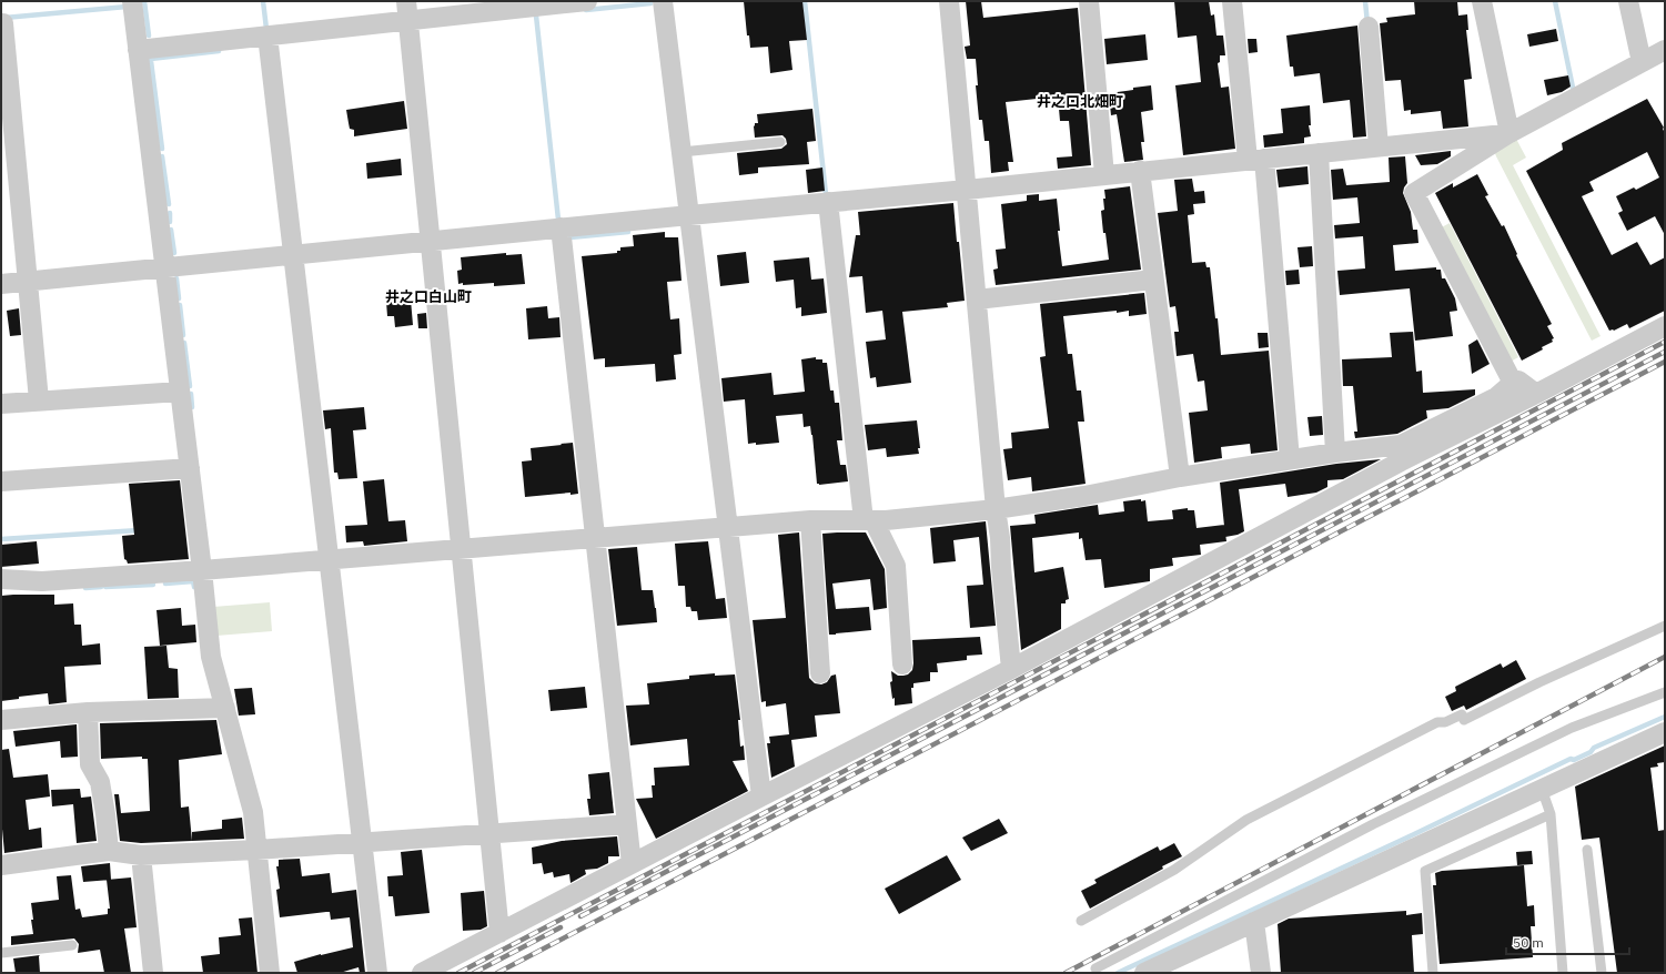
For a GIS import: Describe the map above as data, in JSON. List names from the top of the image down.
{
  "districts": ["井之口北畑町", "井之口白山町"],
  "scale_bar": "50 m"
}
